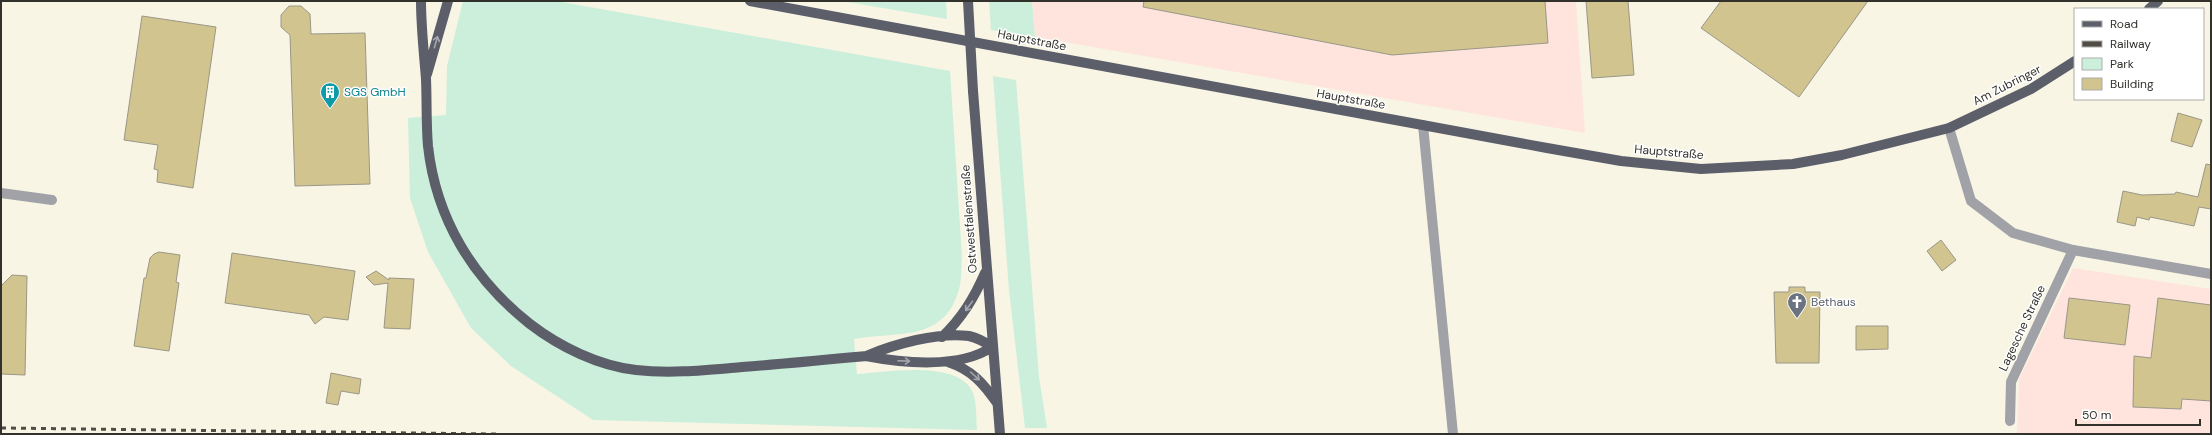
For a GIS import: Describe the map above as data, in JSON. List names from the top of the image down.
{
  "streets": {
    "main road": ["Hauptstraße", "Am Zubringer", "Ostwestfalenstraße"],
    "street": ["Lagesche Straße"]
  },
  "crossings": [
    ["Hauptstraße", "Am Zubringer"]
  ],
  "places": {
    "building": ["SGS GmbH"],
    "church": ["Bethaus"]
  },
  "legend": [
    "Road",
    "Railway",
    "Park",
    "Building"
  ],
  "scale_bar": "50 m"
}
